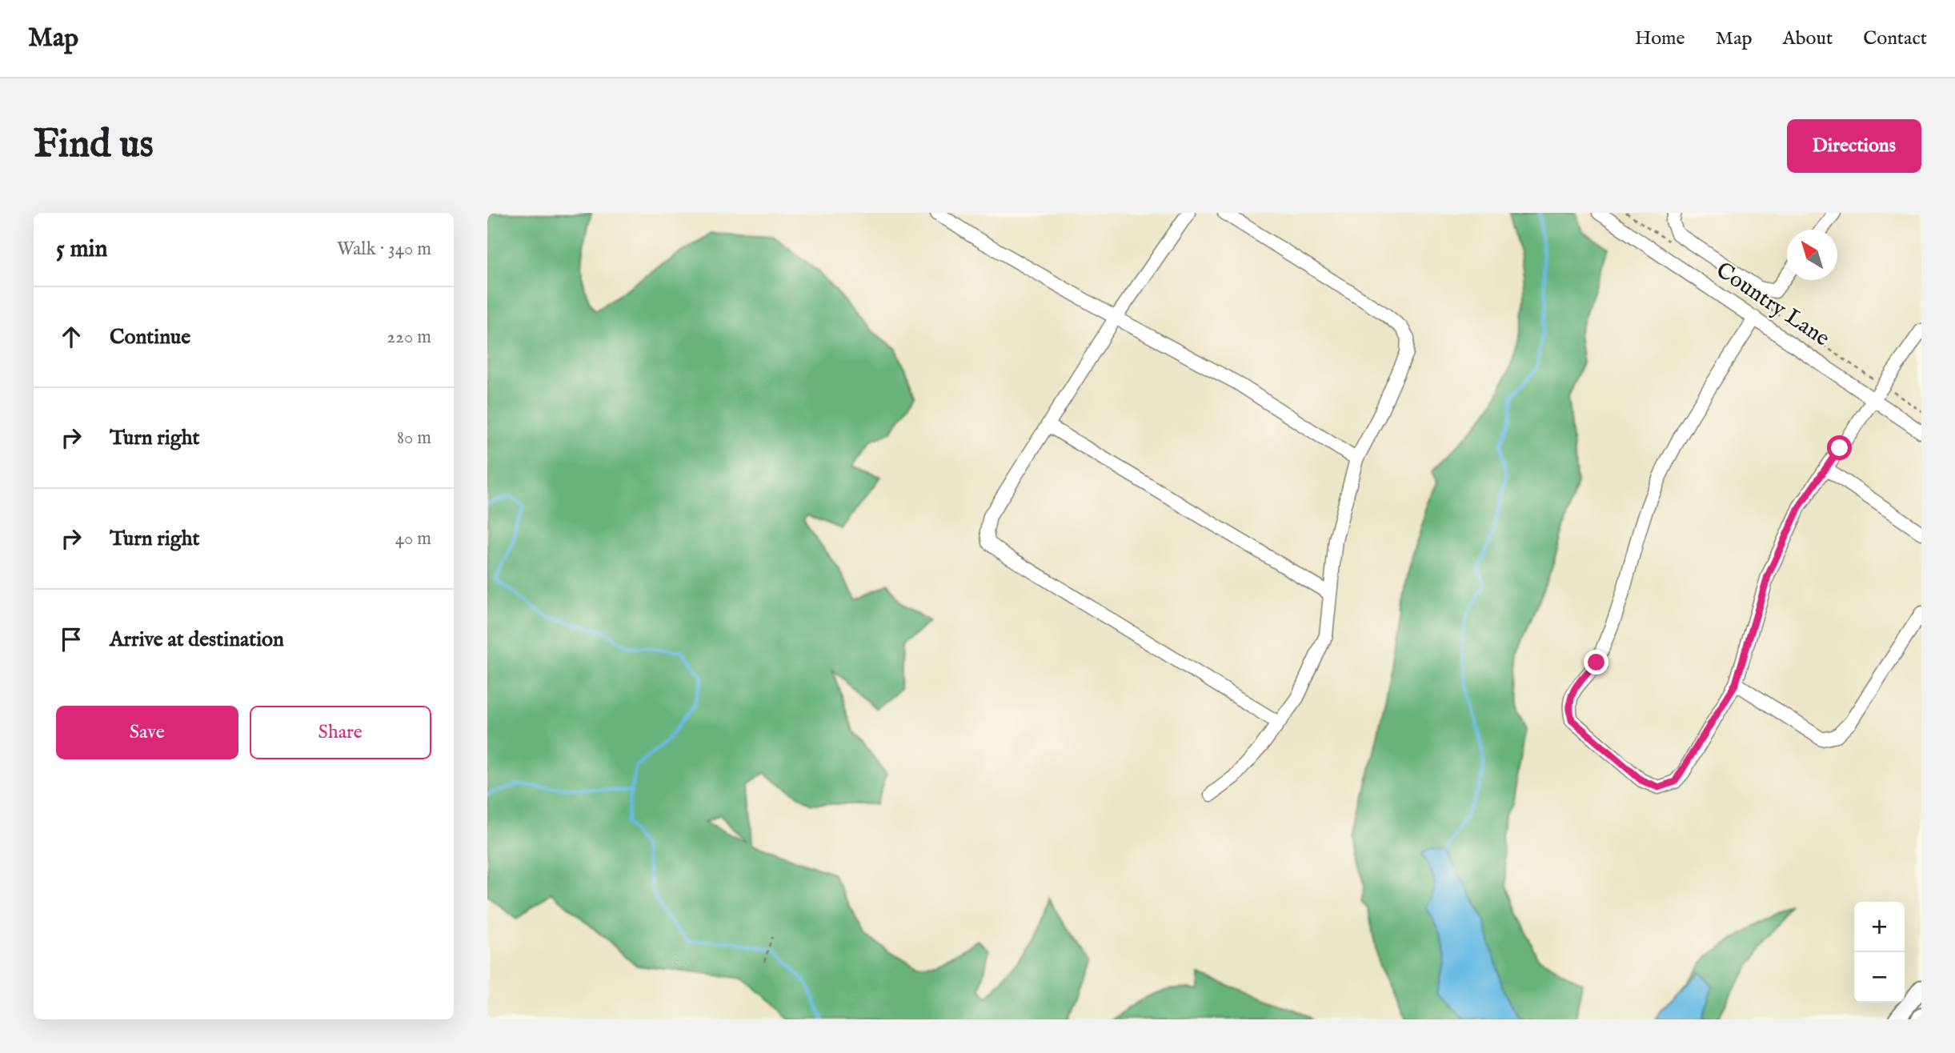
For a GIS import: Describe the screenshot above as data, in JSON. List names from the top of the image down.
{
  "streets": {
    "street": ["Country Lane"]
  },
  "north": "top left",
  "page": {
    "header": "Map",
    "nav": [
      "Home",
      "Map",
      "About",
      "Contact"
    ],
    "buttons": [
      "Directions",
      ["Save", "Share"]
    ],
    "title": "Find us",
    "heading": ["5 min", "Walk · 340 m"],
    "list": [
      ["Continue", "220 m"],
      ["Turn right", "80 m"],
      ["Turn right", "40 m"],
      "Arrive at destination"
    ],
    "map_buttons": ["+", "−"]
  }
}
